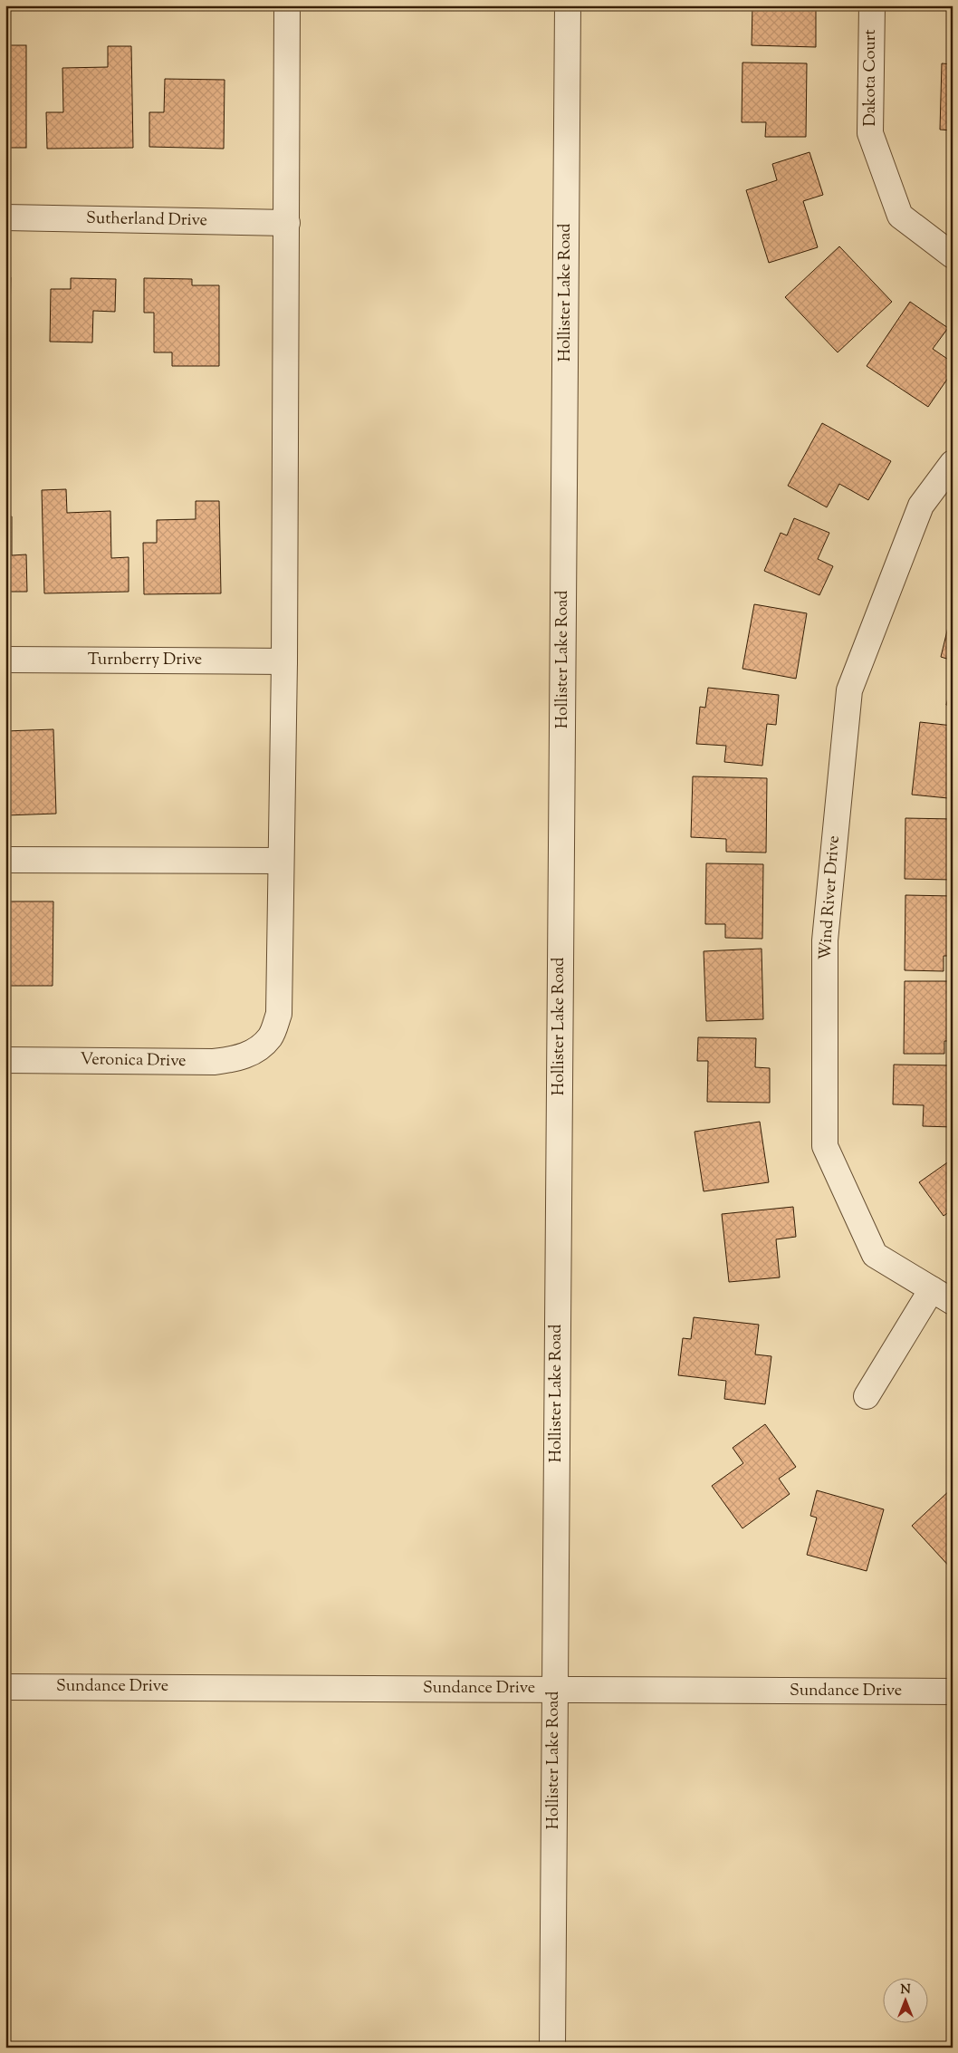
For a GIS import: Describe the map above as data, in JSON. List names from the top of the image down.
{
  "streets": {
    "street": [
      "Dakota Court",
      "Sutherland Drive",
      "Hollister Lake Road",
      "Turnberry Drive",
      "Wind River Drive",
      "Veronica Drive",
      "Sundance Drive"
    ]
  },
  "crossings": [
    ["Hollister Lake Road", "Sundance Drive"]
  ],
  "north": "top"
}
